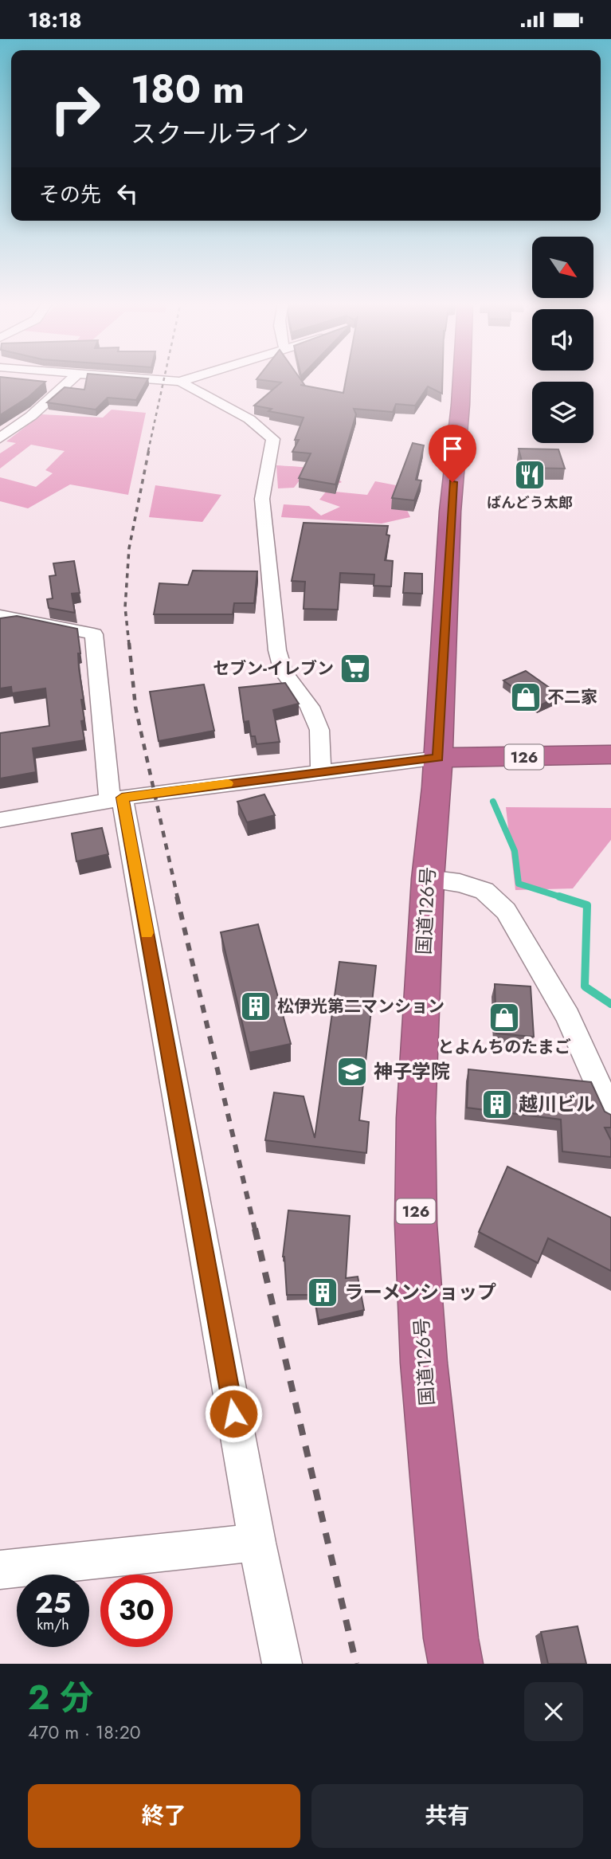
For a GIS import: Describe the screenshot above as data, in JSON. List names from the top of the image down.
{
  "streets": {
    "highway": ["126", "国道126号"]
  },
  "crossings": [
    ["126", "国道126号"]
  ],
  "places": {
    "restaurant": ["ばんどう太郎"],
    "supermarket": ["セブン-イレブン"],
    "shop": ["不二家", "とよんちのたまご"],
    "building": ["松伊光第二マンション", "越川ビル", "ラーメンショップ"],
    "school or university": ["神子学院"]
  },
  "north": "bottom right",
  "page": {
    "status": "18:18",
    "turn": ["180 m", "スクールライン"],
    "then": "その先",
    "speed": "25 km/h",
    "limit": "30",
    "heading": ["2 分", "470 m · 18:20"],
    "buttons": ["終了", "共有"]
  }
}
